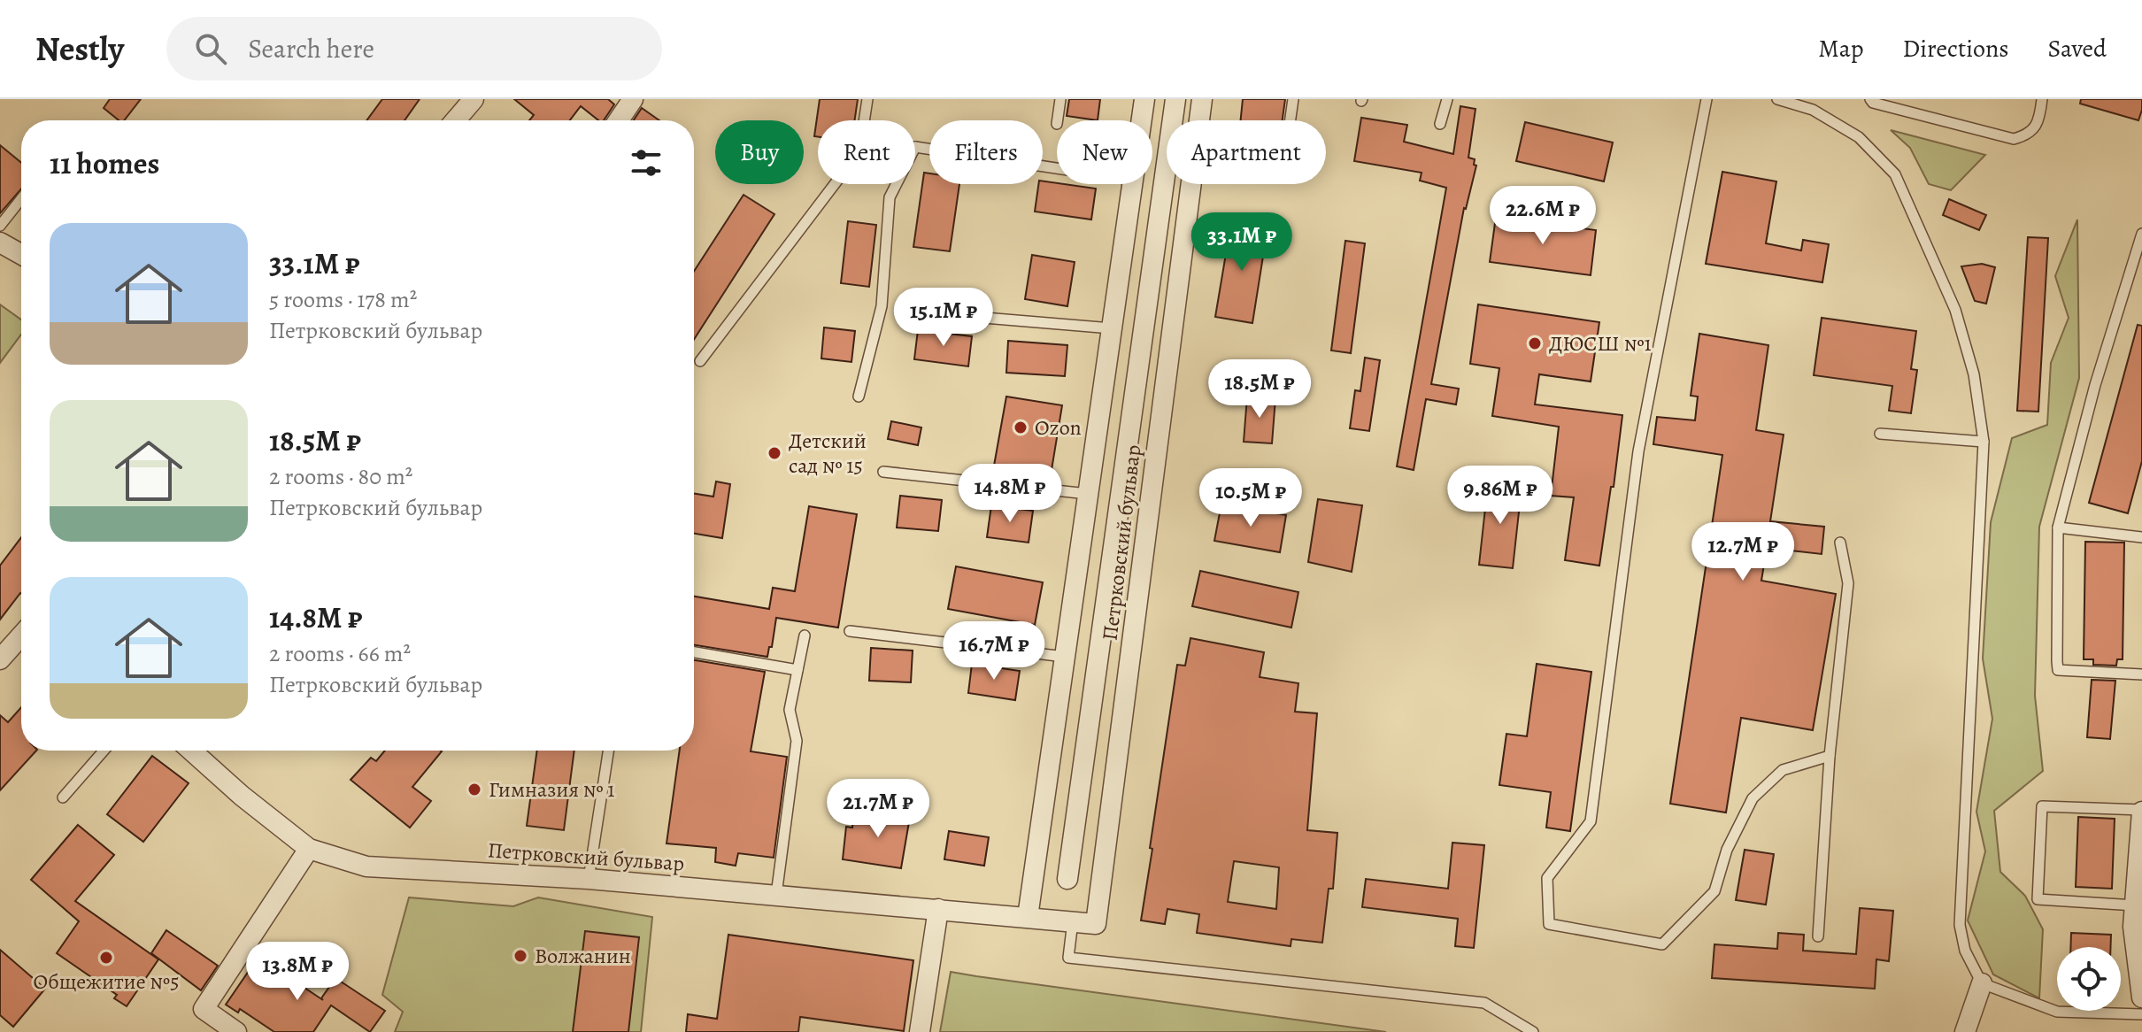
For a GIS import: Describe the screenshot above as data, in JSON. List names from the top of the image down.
{
  "streets": {
    "street": ["Петрковский бульвар"]
  },
  "places": [
    "ДЮСШ №1",
    "Ozon",
    "Детский сад № 15",
    "Гимназия № 1",
    "Волжанин",
    "Общежитие №5"
  ],
  "page": {
    "header": "Nestly",
    "search": "Search here",
    "nav": ["Map", "Directions", "Saved"],
    "chip": [
      "Buy",
      "Rent",
      "Filters",
      "New",
      "Apartment"
    ],
    "heading": "11 homes",
    "price": [
      "22.6M ₽",
      "33.1M ₽",
      "15.1M ₽",
      "18.5M ₽",
      "14.8M ₽",
      "9.86M ₽",
      "10.5M ₽",
      "12.7M ₽",
      "16.7M ₽",
      "21.7M ₽",
      "13.8M ₽"
    ],
    "list": [
      {
        "name": "33.1M ₽",
        "note": "5 rooms · 178 m² · Петрковский бульвар"
      },
      {
        "name": "18.5M ₽",
        "note": "2 rooms · 80 m² · Петрковский бульвар"
      },
      {
        "name": "14.8M ₽",
        "note": "2 rooms · 66 m² · Петрковский бульвар"
      }
    ]
  }
}
